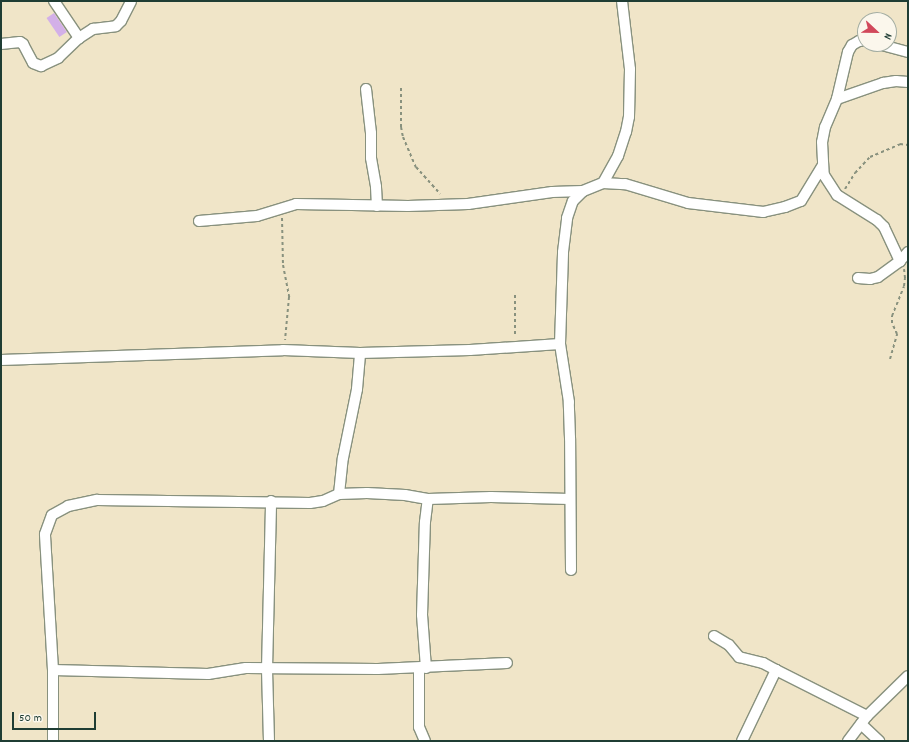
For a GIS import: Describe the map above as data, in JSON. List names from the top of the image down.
{
  "scale_bar": "50 m",
  "north": "right"
}
